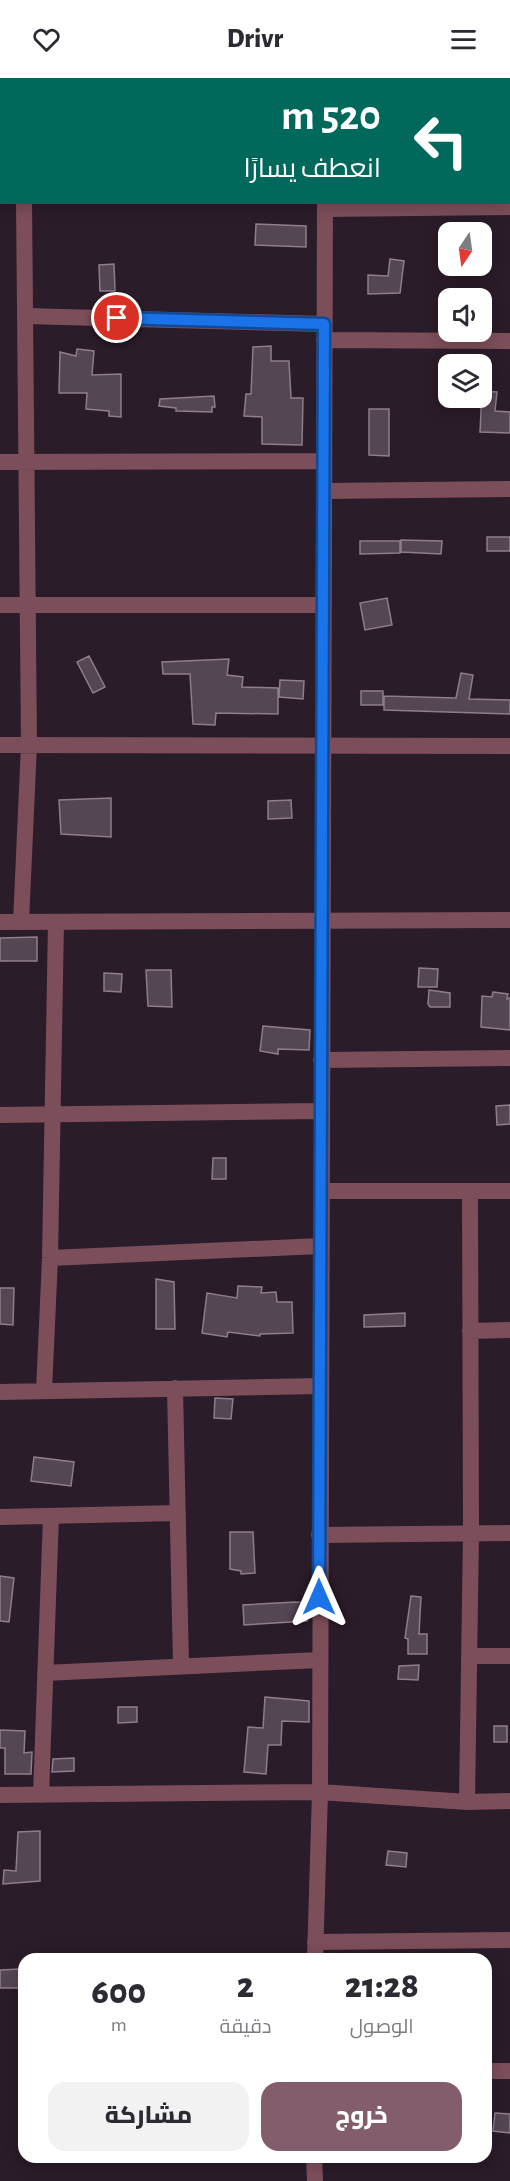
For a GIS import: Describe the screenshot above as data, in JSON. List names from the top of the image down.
{
  "north": "bottom",
  "page": {
    "header": "Drivr",
    "turn": ["520 m", "انعطف يسارًا"],
    "eta": [
      "21:28",
      "الوصول",
      "2",
      "دقيقة",
      "600",
      "m"
    ],
    "buttons": ["خروج", "مشاركة"]
  }
}
